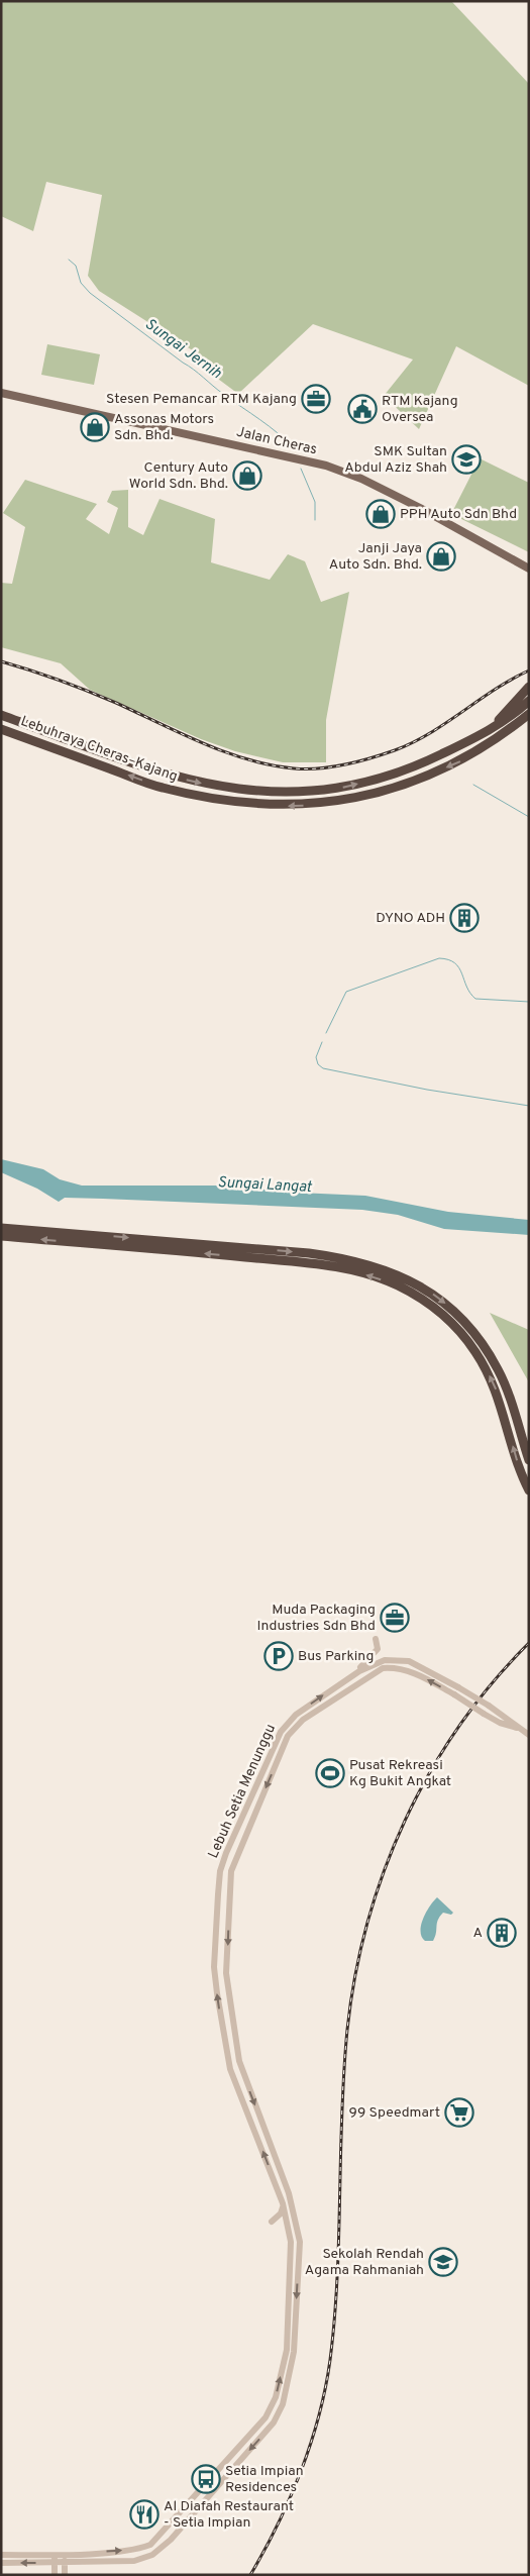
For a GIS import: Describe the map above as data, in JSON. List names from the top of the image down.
{
  "streets": {
    "highway": ["Lebuhraya Cheras–Kajang"],
    "main road": ["Jalan Cheras"],
    "street": ["Lebuh Setia Menunggu"]
  },
  "water": ["Sungai Jernih", "Sungai Langat"],
  "places": {
    "office": ["Stesen Pemancar RTM Kajang", "Muda Packaging Industries Sdn Bhd"],
    "public building": ["RTM Kajang Oversea"],
    "shop": [
      "Assonas Motors Sdn. Bhd.",
      "Century Auto World Sdn. Bhd.",
      "PPH Auto Sdn Bhd",
      "Janji Jaya Auto Sdn. Bhd."
    ],
    "school or university": ["SMK Sultan Abdul Aziz Shah", "Sekolah Rendah Agama Rahmaniah"],
    "building": ["DYNO ADH", "A"],
    "parking": ["Bus Parking"],
    "sports": ["Pusat Rekreasi Kg Bukit Angkat"],
    "supermarket": ["99 Speedmart"],
    "bus stop": ["Setia Impian Residences"],
    "restaurant": ["Al Diafah Restaurant - Setia Impian"]
  }
}
